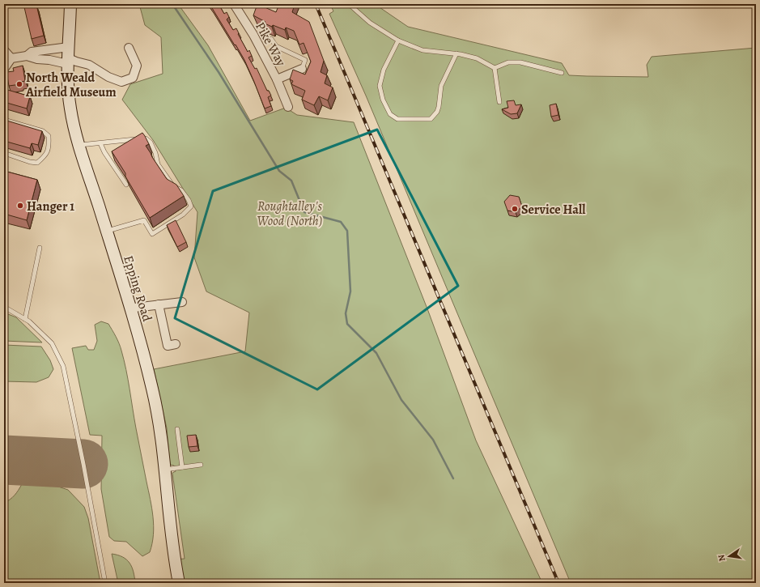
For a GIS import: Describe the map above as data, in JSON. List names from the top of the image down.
{
  "streets": {
    "main road": ["Epping Road"],
    "street": ["Pike Way"]
  },
  "parks": ["Roughtalley's Wood (North)"],
  "places": ["North Weald Airfield Museum", "Hanger 1", "Service Hall"],
  "north": "left"
}
